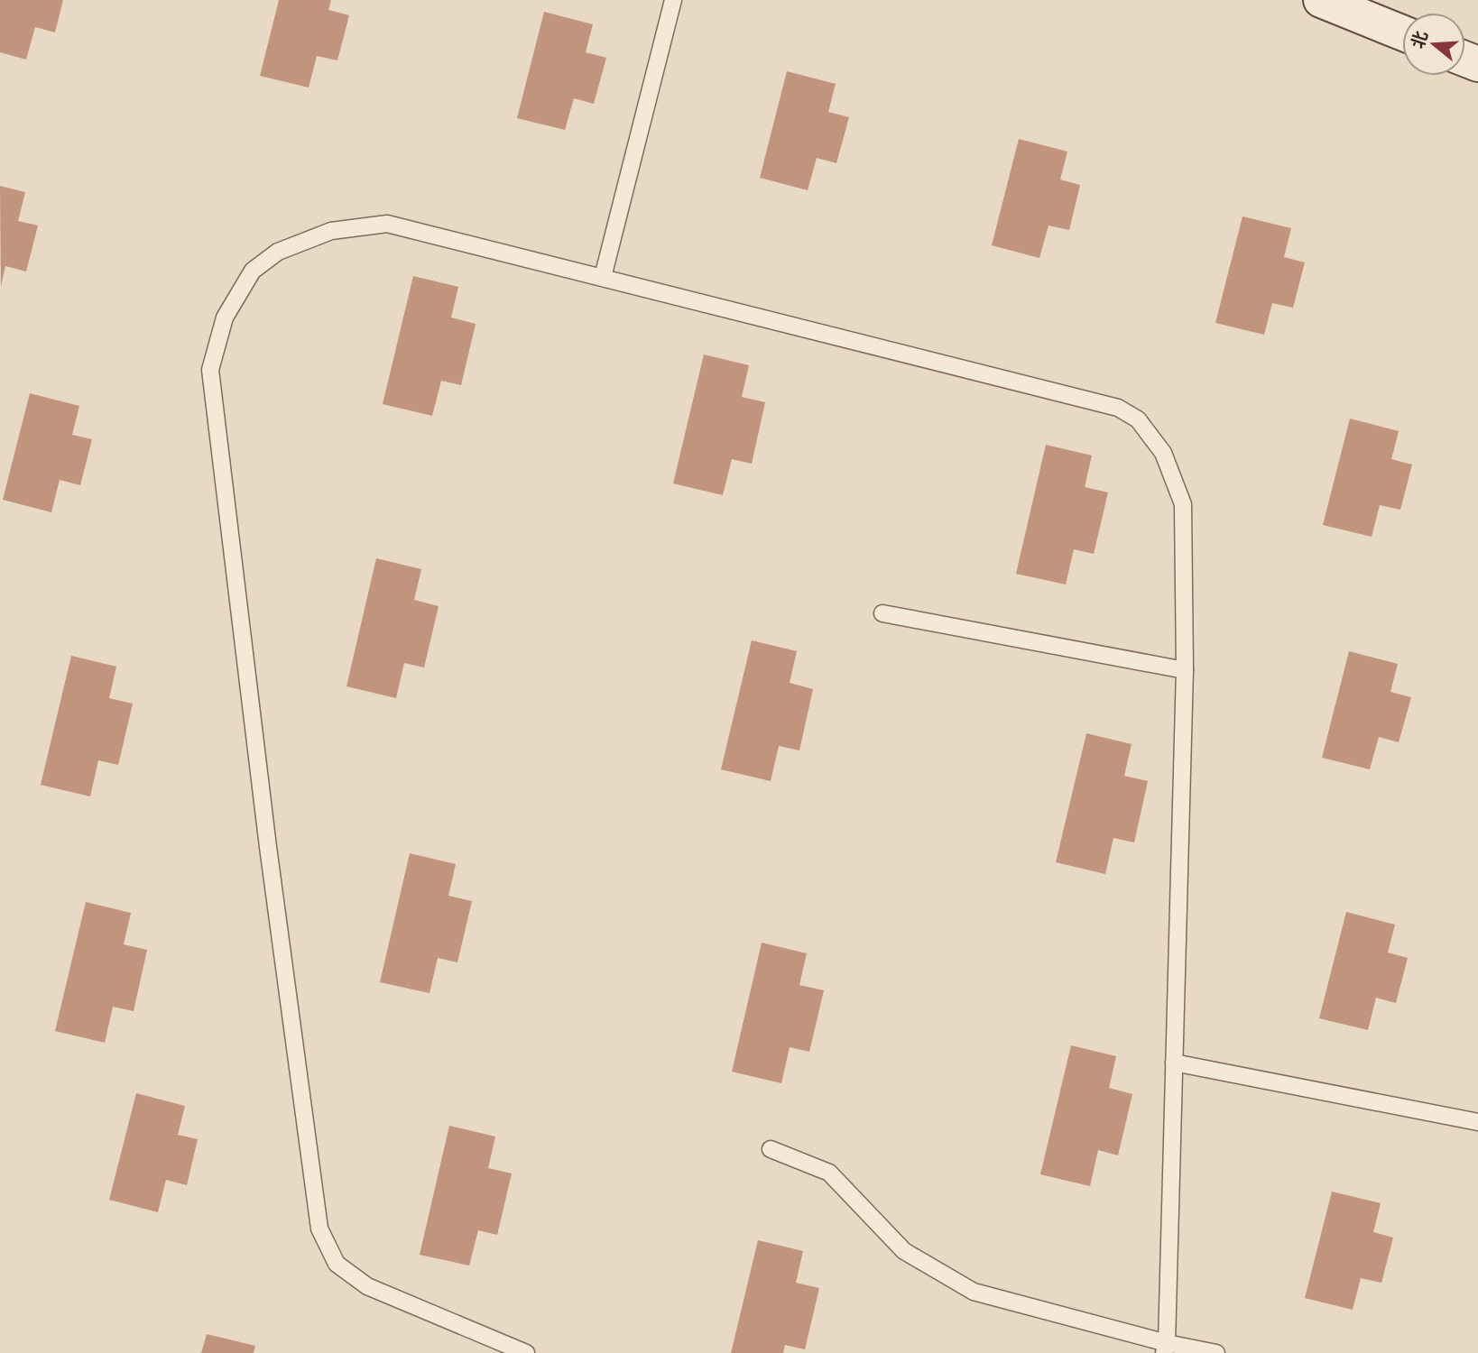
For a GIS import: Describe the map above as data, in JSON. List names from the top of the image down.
{
  "north": "left"
}
